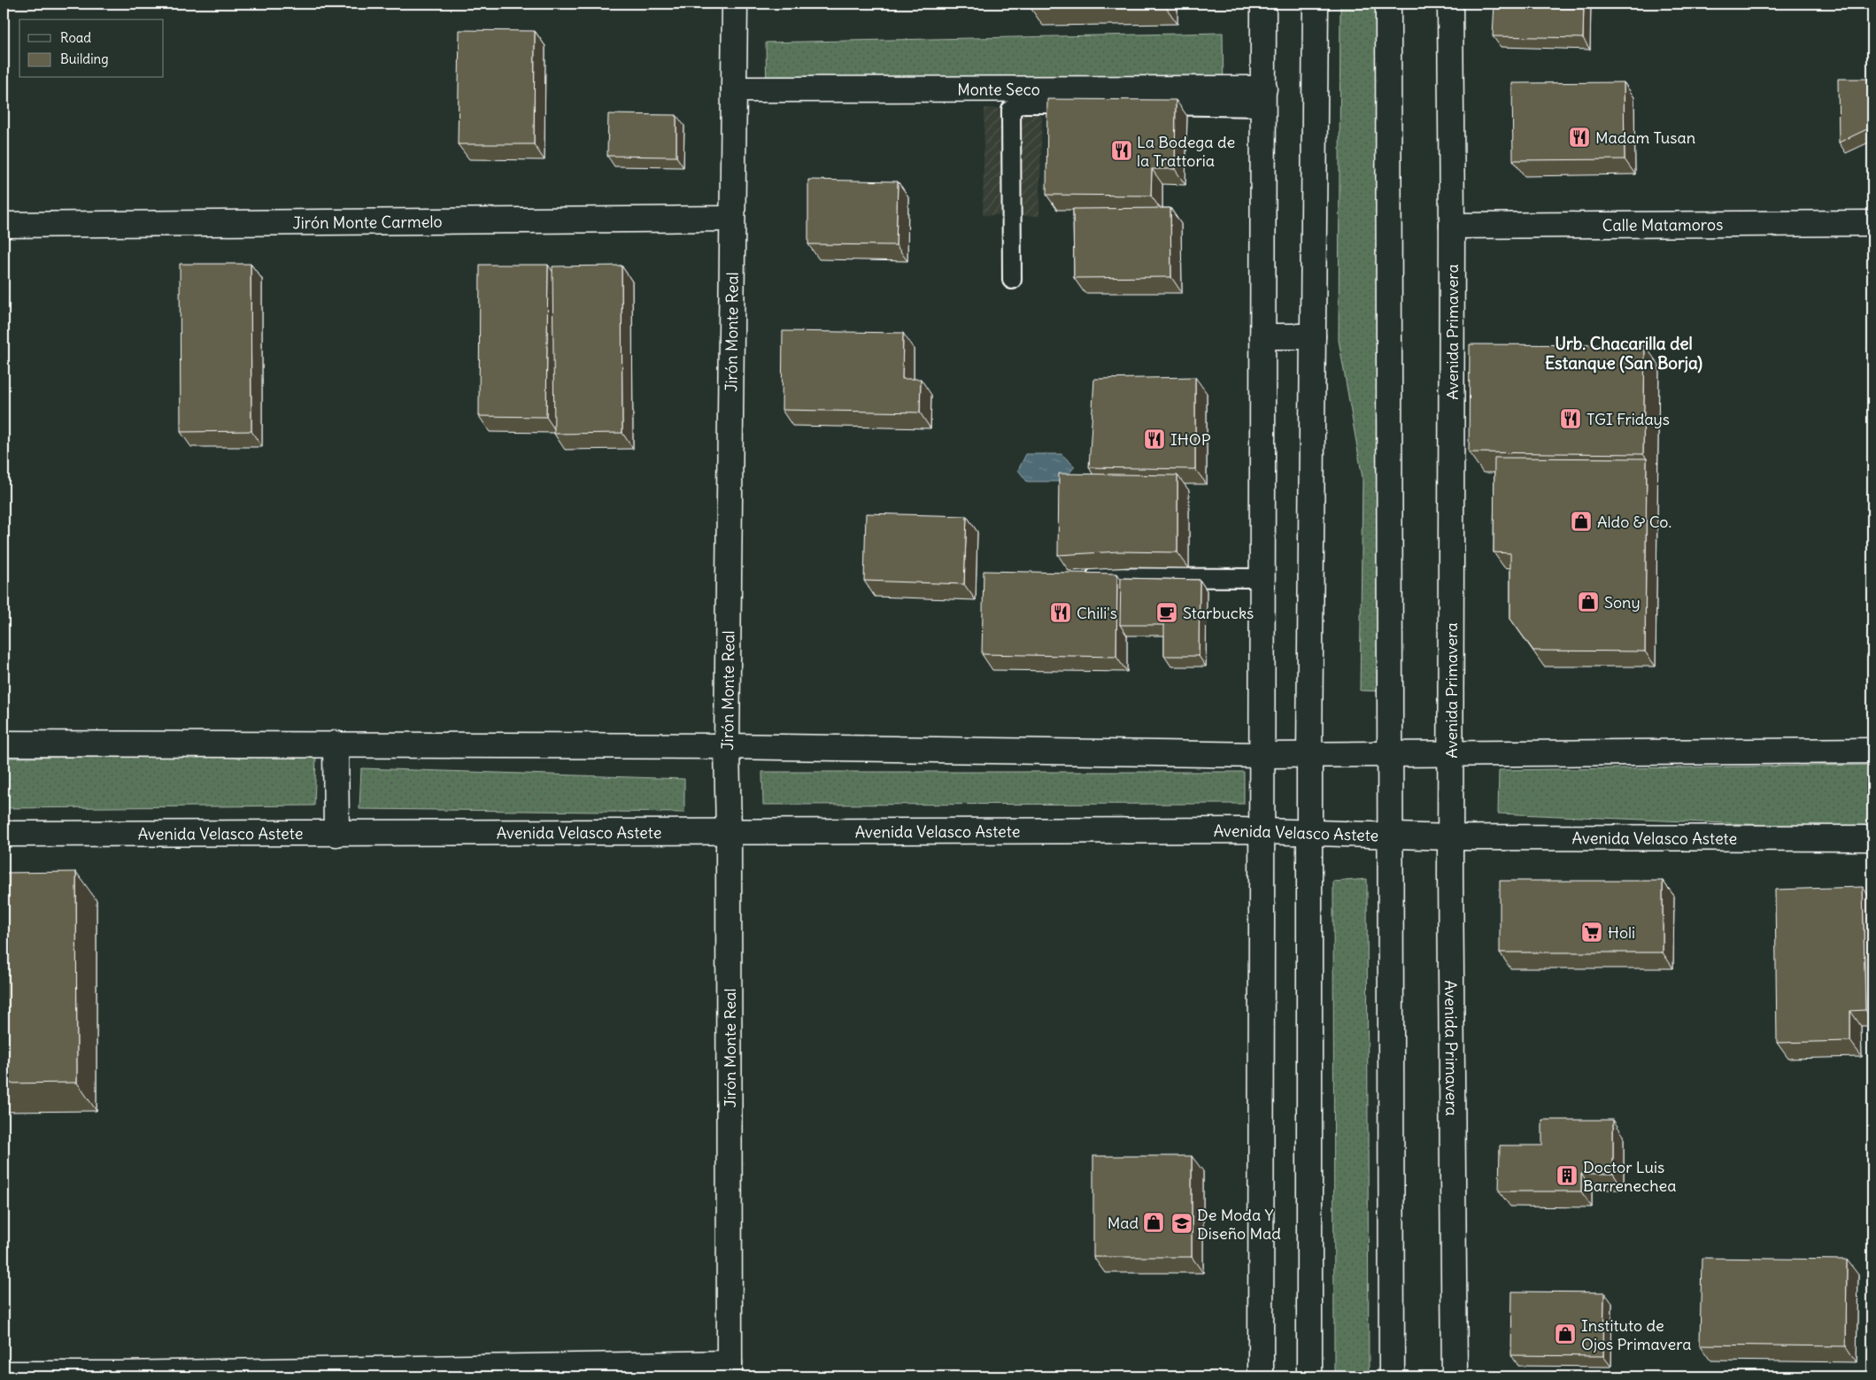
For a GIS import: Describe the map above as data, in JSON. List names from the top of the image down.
{
  "streets": {
    "main road": [
      "Monte Seco",
      "Jirón Monte Carmelo",
      "Calle Matamoros",
      "Jirón Monte Real",
      "Avenida Primavera",
      "Avenida Velasco Astete"
    ]
  },
  "crossings": [
    ["Monte Seco", "Jirón Monte Real"],
    ["Jirón Monte Carmelo", "Jirón Monte Real"],
    ["Calle Matamoros", "Avenida Primavera"],
    ["Jirón Monte Real", "Avenida Velasco Astete"],
    ["Avenida Primavera", "Avenida Velasco Astete"]
  ],
  "districts": ["Urb. Chacarilla del Estanque (San Borja)"],
  "places": {
    "restaurant": [
      "Madam Tusan",
      "La Bodega de la Trattoria",
      "TGI Fridays",
      "IHOP",
      "Chili's"
    ],
    "shop": [
      "Aldo & Co.",
      "Sony",
      "Mad",
      "Instituto de Ojos Primavera"
    ],
    "cafe": ["Starbucks"],
    "supermarket": ["Holi"],
    "building": ["Doctor Luis Barrenechea"],
    "school or university": ["De Moda Y Diseño Mad"]
  },
  "legend": ["Road", "Building"]
}
